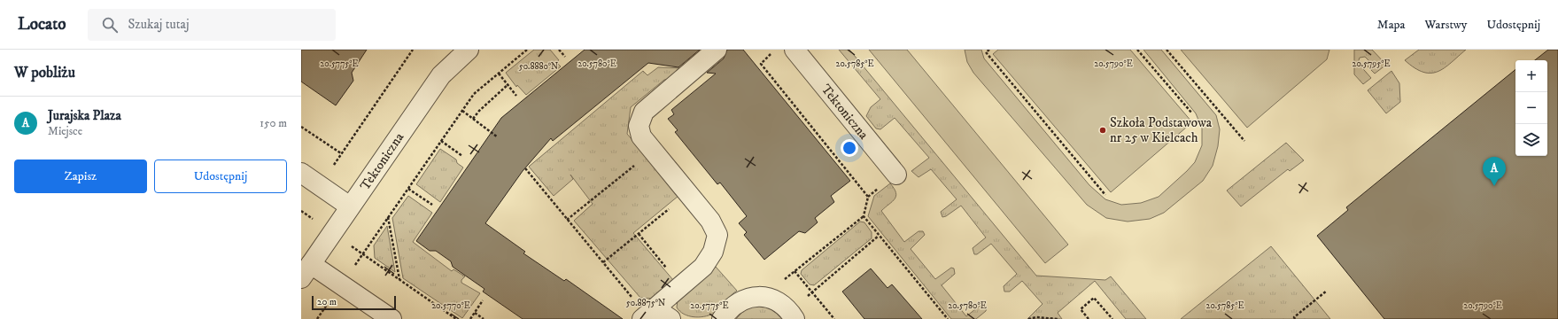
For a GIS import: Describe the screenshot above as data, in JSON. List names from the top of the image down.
{
  "streets": {
    "street": ["Tektoniczna"]
  },
  "places": ["Szkoła Podstawowa nr 25 w Kielcach"],
  "scale_bar": "20 m",
  "page": {
    "header": "Locato",
    "search": "Szukaj tutaj",
    "nav": ["Mapa", "Warstwy", "Udostępnij"],
    "heading": "W pobliżu",
    "map_buttons": ["+", "−"],
    "list": [
      {
        "mark": "A",
        "name": "Jurajska Plaza",
        "note": "Miejsce",
        "value": "150 m"
      }
    ],
    "buttons": ["Zapisz", "Udostępnij"],
    "pins": "A",
    "scale": "20 m"
  },
  "coordinates": [
    "20.5775°E",
    "20.5780°E",
    "20.5785°E",
    "20.5790°E",
    "20.5795°E",
    "50.8880°N",
    "50.8875°N",
    "20.5770°E"
  ]
}
